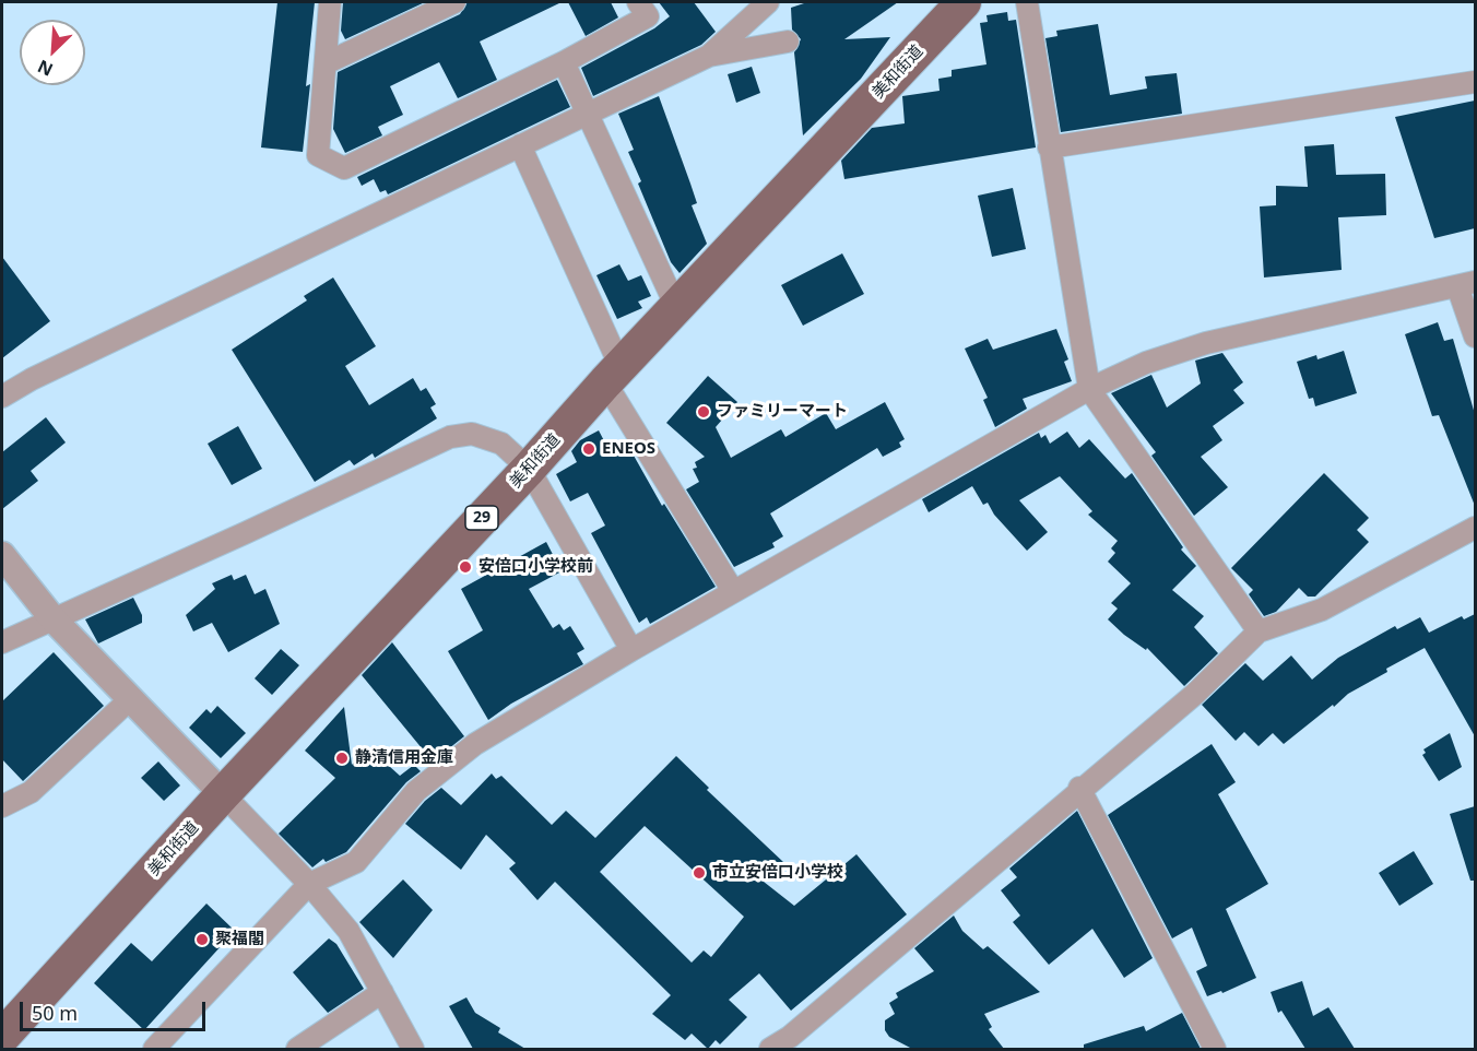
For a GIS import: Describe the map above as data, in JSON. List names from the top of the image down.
{
  "streets": {
    "main road": ["美和街道", "29"]
  },
  "places": [
    "ファミリーマート",
    "ENEOS",
    "安倍口小学校前",
    "静清信用金庫",
    "市立安倍口小学校",
    "聚福閣"
  ],
  "scale_bar": "50 m",
  "north": "bottom left"
}
